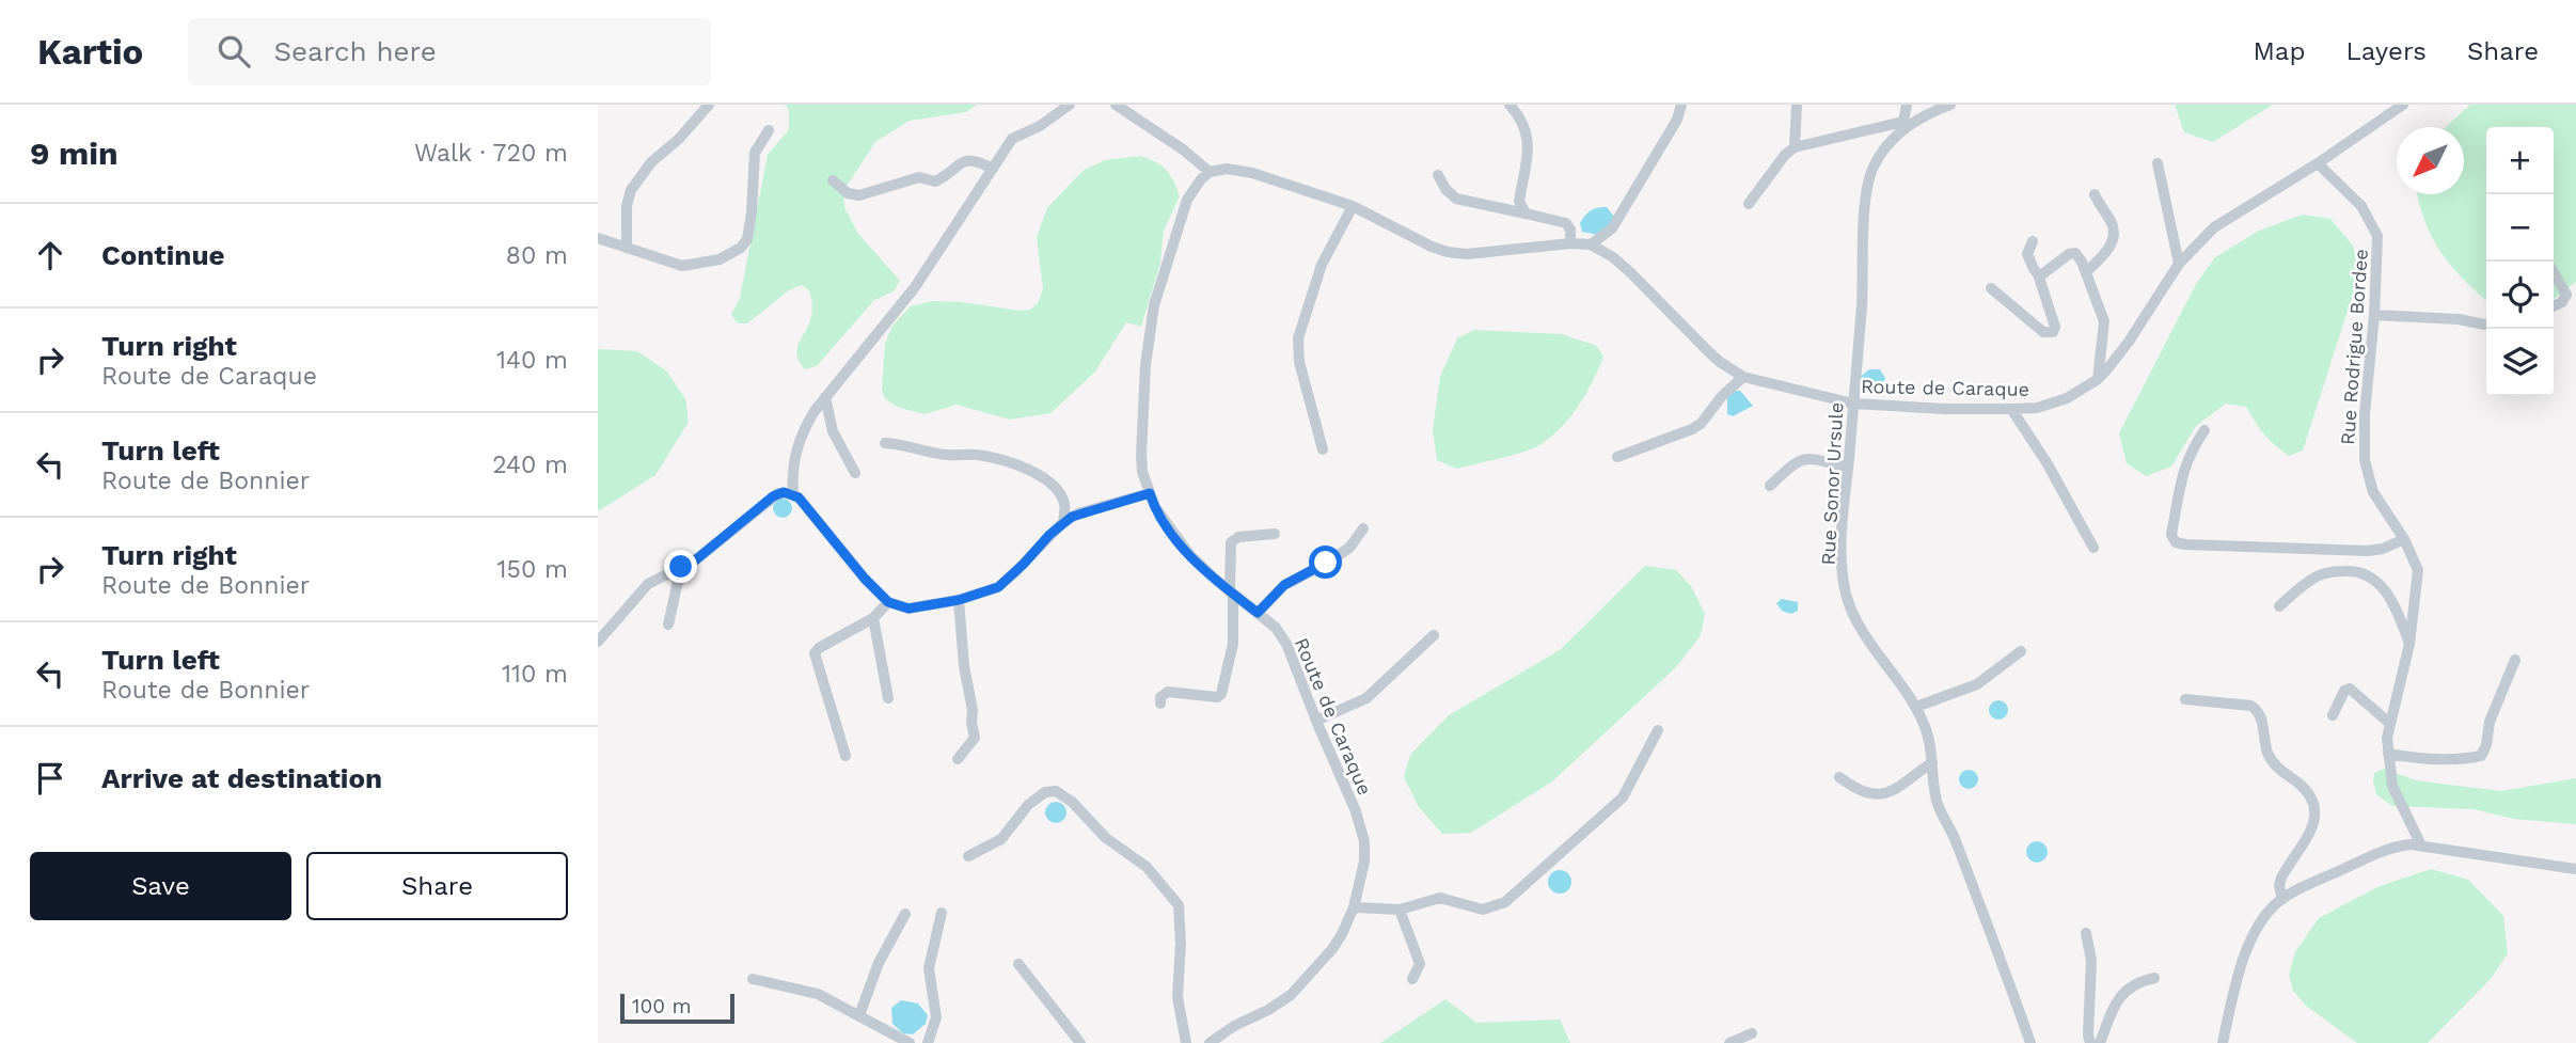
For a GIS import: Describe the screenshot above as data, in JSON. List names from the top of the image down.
{
  "streets": {
    "street": ["Rue Rodrigue Bordee", "Route de Caraque", "Rue Sonor Ursule"]
  },
  "crossings": [
    ["Rue Rodrigue Bordee", "Route de Caraque"],
    ["Route de Caraque", "Rue Sonor Ursule"]
  ],
  "scale_bar": "100 m",
  "north": "bottom left",
  "page": {
    "header": "Kartio",
    "search": "Search here",
    "nav": ["Map", "Layers", "Share"],
    "heading": ["9 min", "Walk · 720 m"],
    "map_buttons": ["+", "−"],
    "list": [
      ["Continue", "80 m"],
      ["Turn right", "Route de Caraque", "140 m"],
      ["Turn left", "Route de Bonnier", "240 m"],
      ["Turn right", "Route de Bonnier", "150 m"],
      ["Turn left", "Route de Bonnier", "110 m"],
      "Arrive at destination"
    ],
    "buttons": ["Save", "Share"],
    "scale": "100 m"
  }
}
